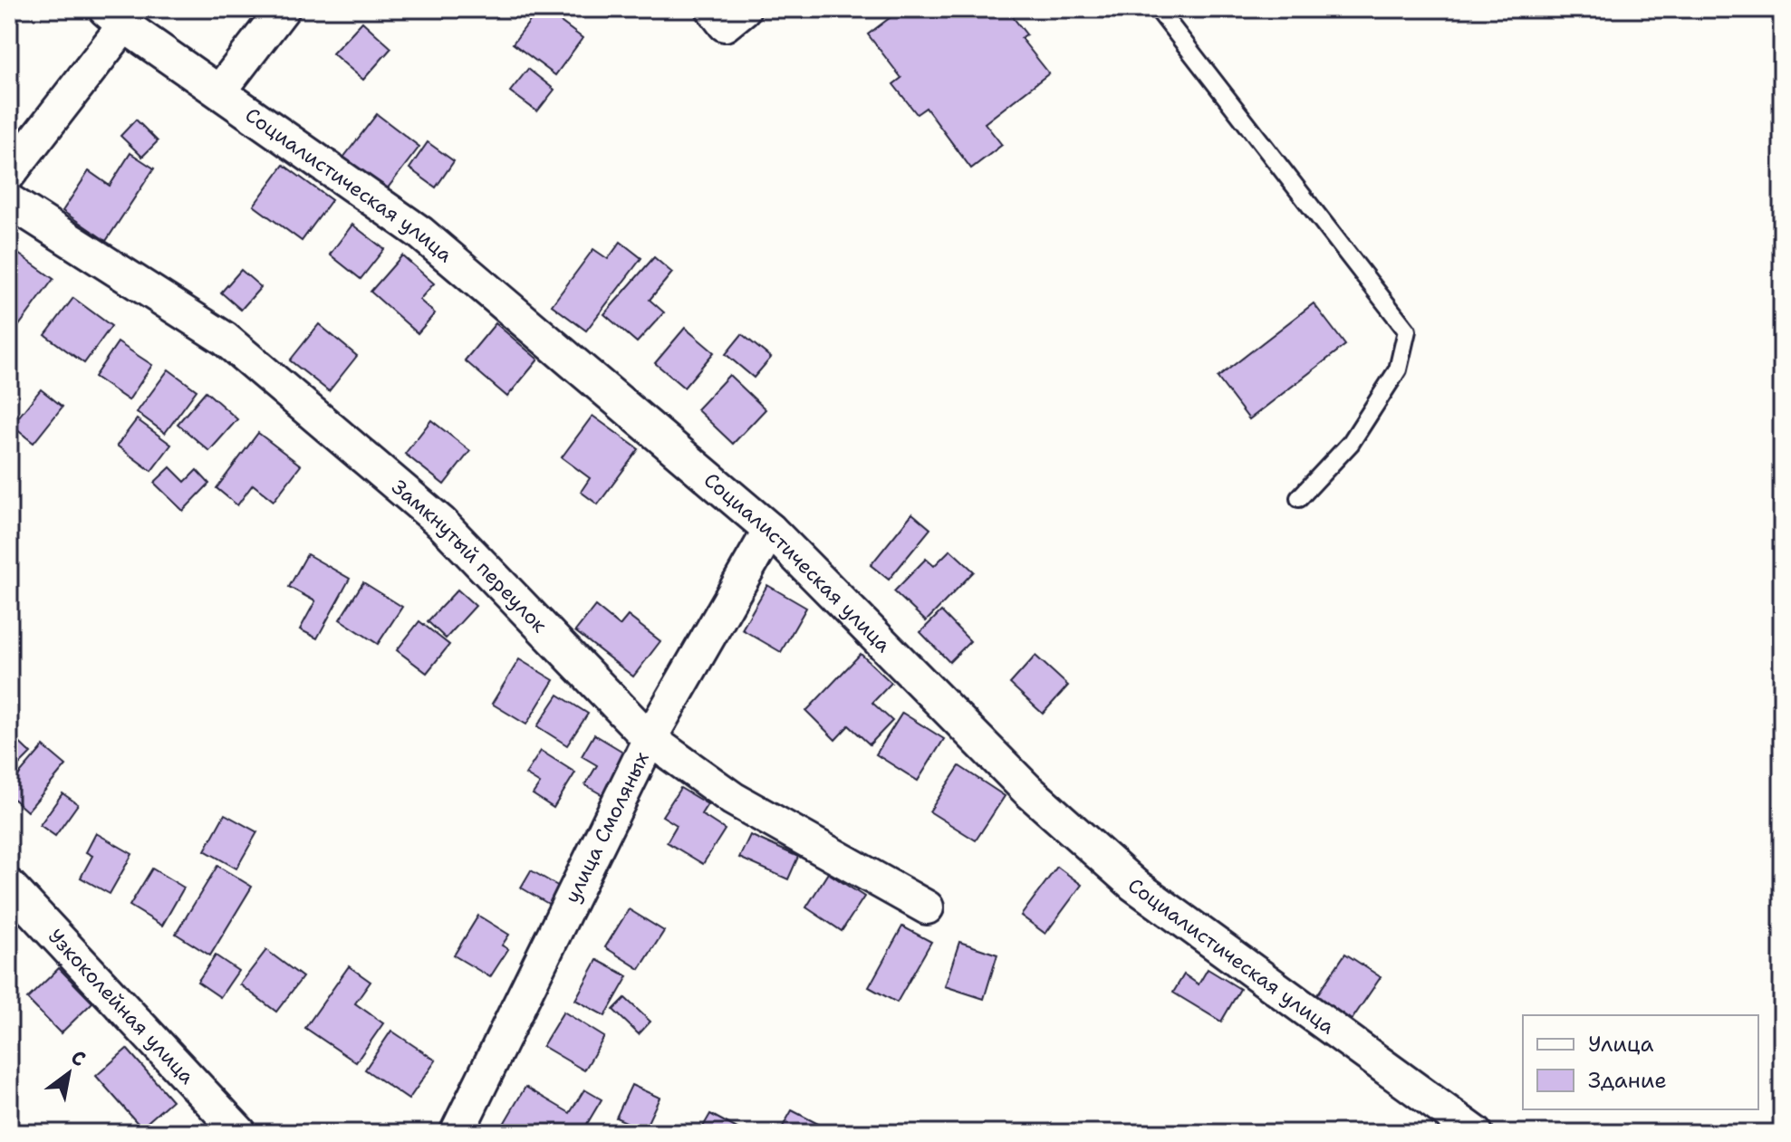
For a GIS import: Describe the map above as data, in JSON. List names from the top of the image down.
{
  "streets": {
    "street": [
      "Социалистическая улица",
      "Замкнутый переулок",
      "улица Смоляных",
      "Узкоколейная улица"
    ]
  },
  "crossings": [
    ["Социалистическая улица", "улица Смоляных"],
    ["Замкнутый переулок", "улица Смоляных"]
  ],
  "legend": ["Улица", "Здание"],
  "north": "top right"
}
